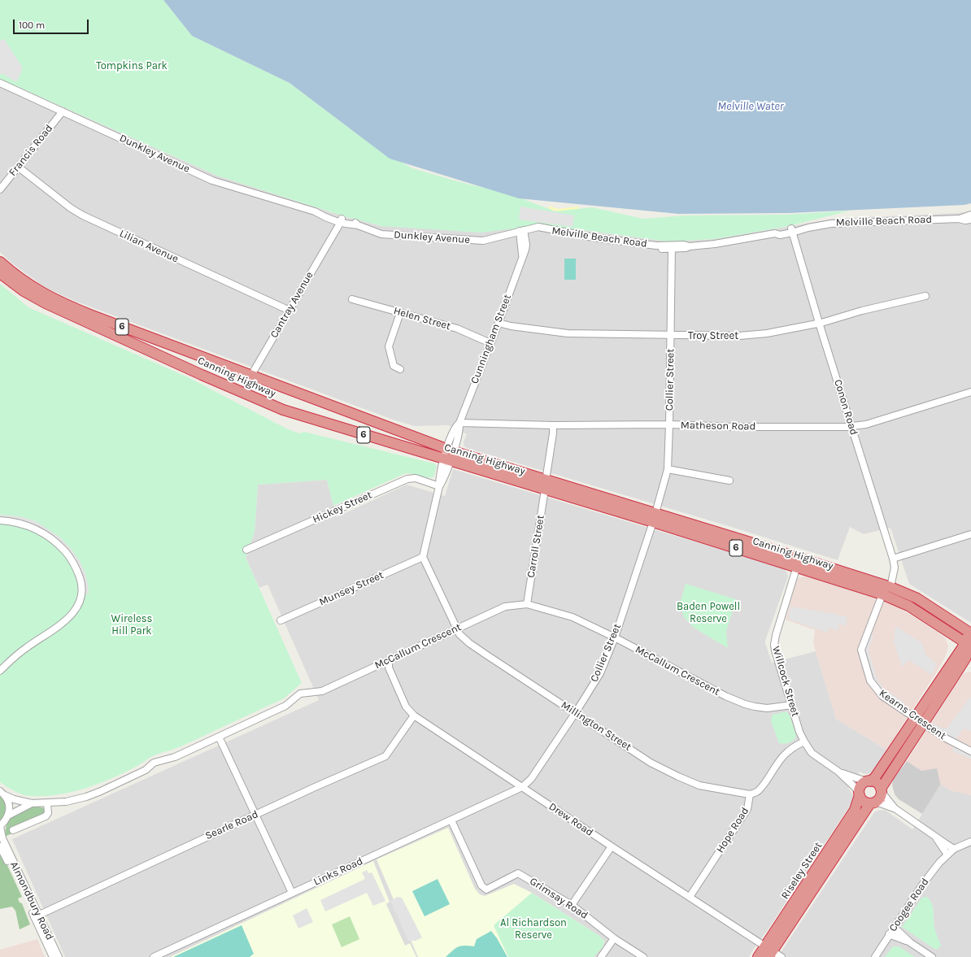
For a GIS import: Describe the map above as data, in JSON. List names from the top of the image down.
{
  "streets": {
    "highway": ["6", "Canning Highway", "Riseley Street"],
    "street": [
      "Francis Road",
      "Dunkley Avenue",
      "Melville Beach Road",
      "Lilian Avenue",
      "Cantray Avenue",
      "Helen Street",
      "Troy Street",
      "Cunningham Street",
      "Collier Street",
      "Conon Road",
      "Matheson Road",
      "Hickey Street",
      "Carroll Street",
      "Munsey Street",
      "McCallum Crescent",
      "Willcock Street",
      "Kearns Crescent",
      "Millington Street",
      "Drew Road",
      "Searle Road",
      "Hope Road",
      "Links Road",
      "Grimsay Road",
      "Almondbury Road",
      "Coogee Road"
    ]
  },
  "crossings": [
    ["Francis Road", "Dunkley Avenue"],
    ["Francis Road", "Lilian Avenue"],
    ["Dunkley Avenue", "Melville Beach Road"],
    ["Dunkley Avenue", "Cantray Avenue"],
    ["Dunkley Avenue", "Cunningham Street"],
    ["Melville Beach Road", "Cunningham Street"],
    ["Melville Beach Road", "Collier Street"],
    ["Melville Beach Road", "Conon Road"],
    ["Lilian Avenue", "Cantray Avenue"],
    ["Cantray Avenue", "Canning Highway"],
    ["Helen Street", "Cunningham Street"],
    ["Troy Street", "Cunningham Street"],
    ["Troy Street", "Collier Street"],
    ["Troy Street", "Conon Road"],
    ["Cunningham Street", "Canning Highway"],
    ["Cunningham Street", "Matheson Road"],
    ["Cunningham Street", "Hickey Street"],
    ["Cunningham Street", "Munsey Street"],
    ["Canning Highway", "Collier Street"],
    ["Canning Highway", "Conon Road"],
    ["Canning Highway", "Carroll Street"],
    ["Canning Highway", "Willcock Street"],
    ["Canning Highway", "Kearns Crescent"],
    ["Canning Highway", "Riseley Street"],
    ["Collier Street", "Matheson Road"],
    ["Collier Street", "McCallum Crescent"],
    ["Collier Street", "Millington Street"],
    ["Collier Street", "Drew Road"],
    ["Collier Street", "Links Road"],
    ["Conon Road", "Matheson Road"],
    ["Matheson Road", "Carroll Street"],
    ["Carroll Street", "McCallum Crescent"],
    ["McCallum Crescent", "Willcock Street"],
    ["McCallum Crescent", "Millington Street"],
    ["McCallum Crescent", "Drew Road"],
    ["Willcock Street", "Hope Road"],
    ["Willcock Street", "Riseley Street"],
    ["Kearns Crescent", "Riseley Street"],
    ["Millington Street", "Hope Road"],
    ["Drew Road", "Searle Road"],
    ["Drew Road", "Hope Road"],
    ["Drew Road", "Riseley Street"],
    ["Drew Road", "Links Road"],
    ["Searle Road", "Almondbury Road"],
    ["Links Road", "Grimsay Road"]
  ],
  "water": ["Melville Water"],
  "parks": [
    "Tompkins Park",
    "Baden Powell Reserve",
    "Wireless Hill Park",
    "Al Richardson Reserve"
  ],
  "scale_bar": "100 m"
}
